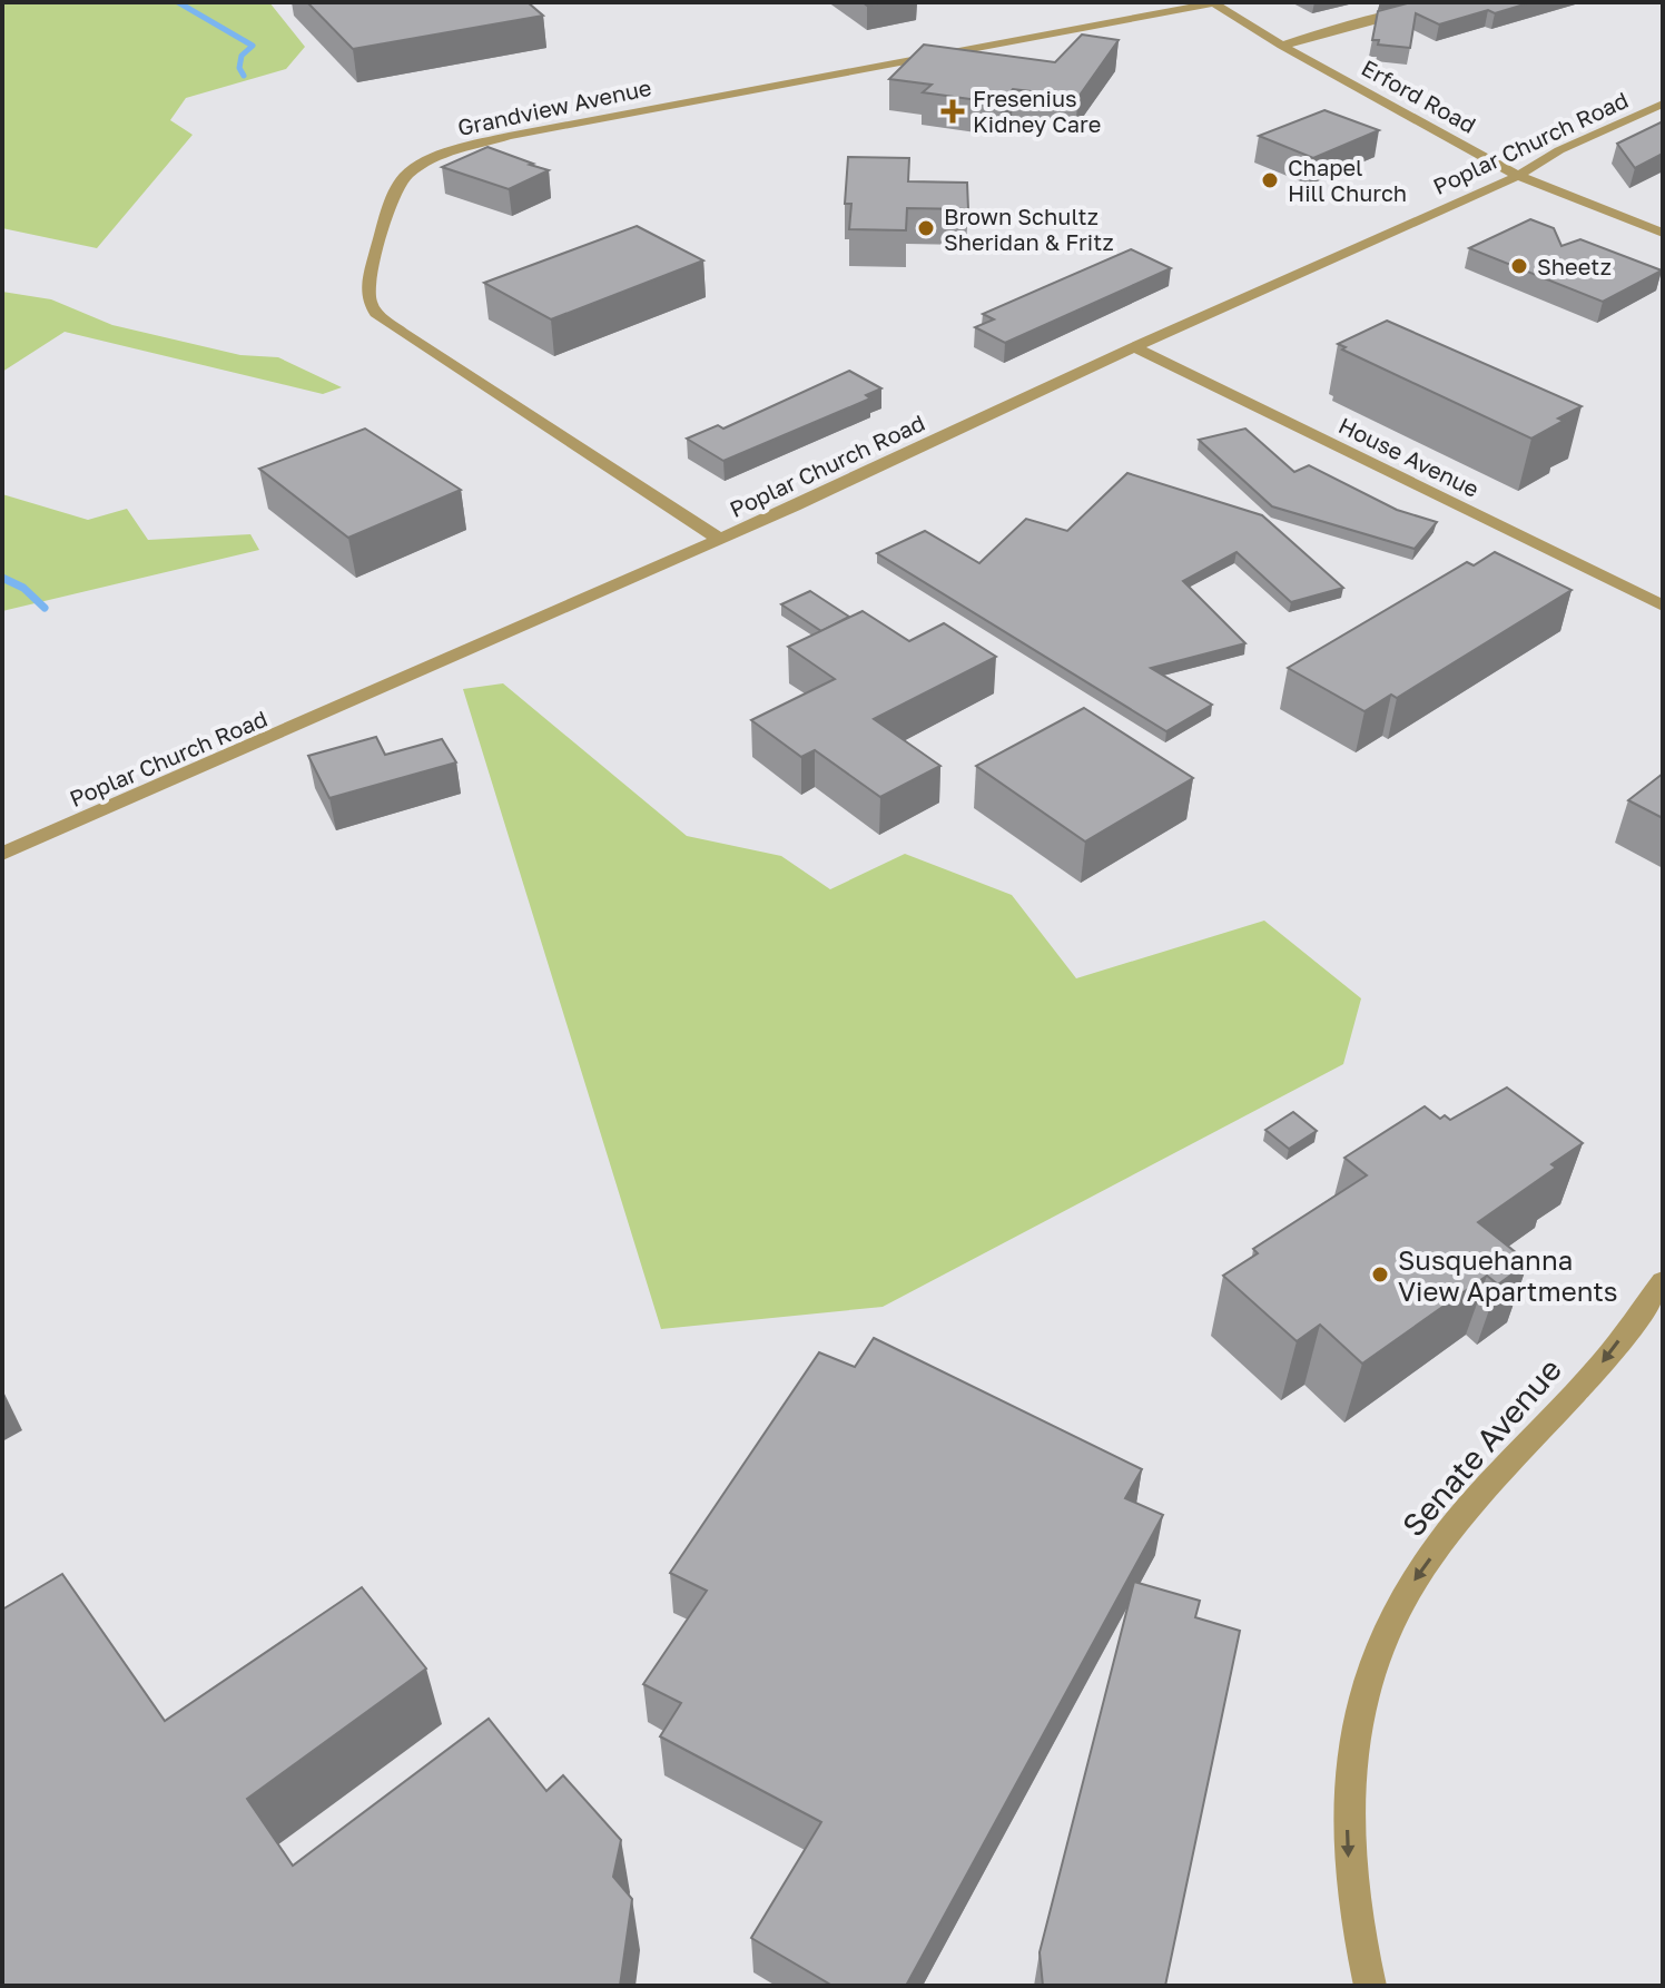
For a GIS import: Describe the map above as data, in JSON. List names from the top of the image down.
{
  "streets": {
    "street": [
      "Erford Road",
      "Grandview Avenue",
      "Poplar Church Road",
      "House Avenue",
      "Senate Avenue"
    ]
  },
  "crossings": [
    ["Erford Road", "Grandview Avenue"],
    ["Erford Road", "Poplar Church Road"],
    ["Grandview Avenue", "Poplar Church Road"],
    ["Poplar Church Road", "House Avenue"]
  ],
  "one_way": ["Senate Avenue"],
  "places": {
    "health": ["Fresenius Kidney Care"],
    "other": [
      "Chapel Hill Church",
      "Brown Schultz Sheridan & Fritz",
      "Sheetz",
      "Susquehanna View Apartments"
    ]
  }
}
